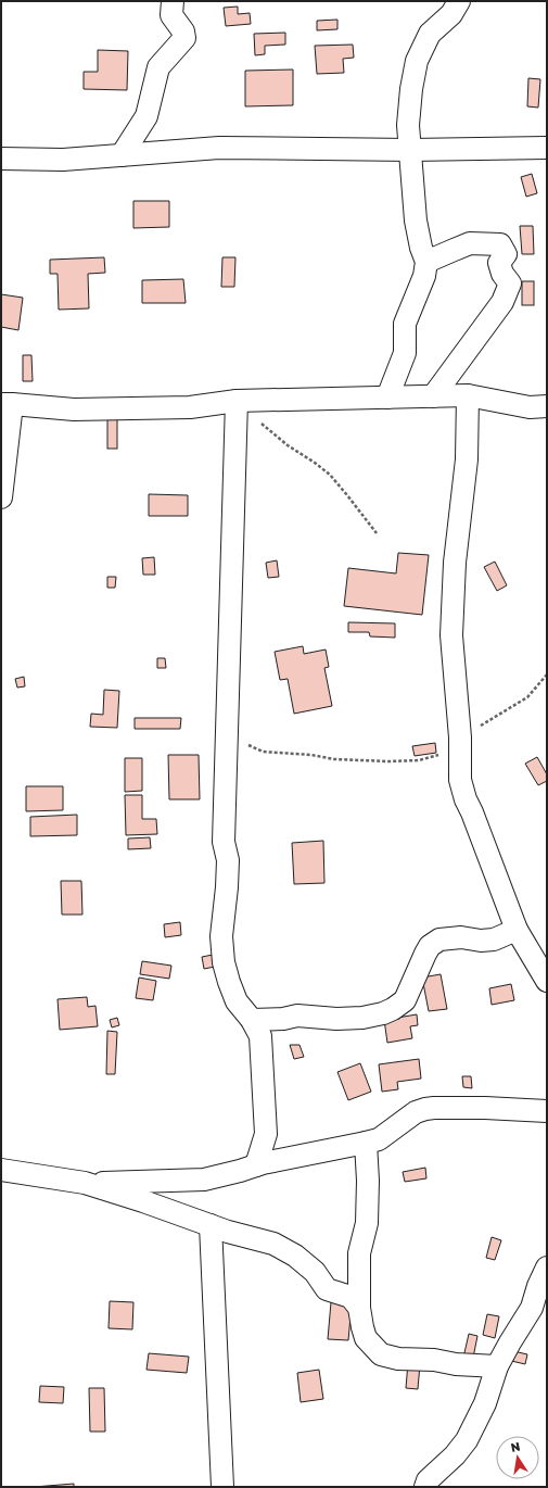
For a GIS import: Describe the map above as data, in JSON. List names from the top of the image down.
{
  "north": "top"
}
